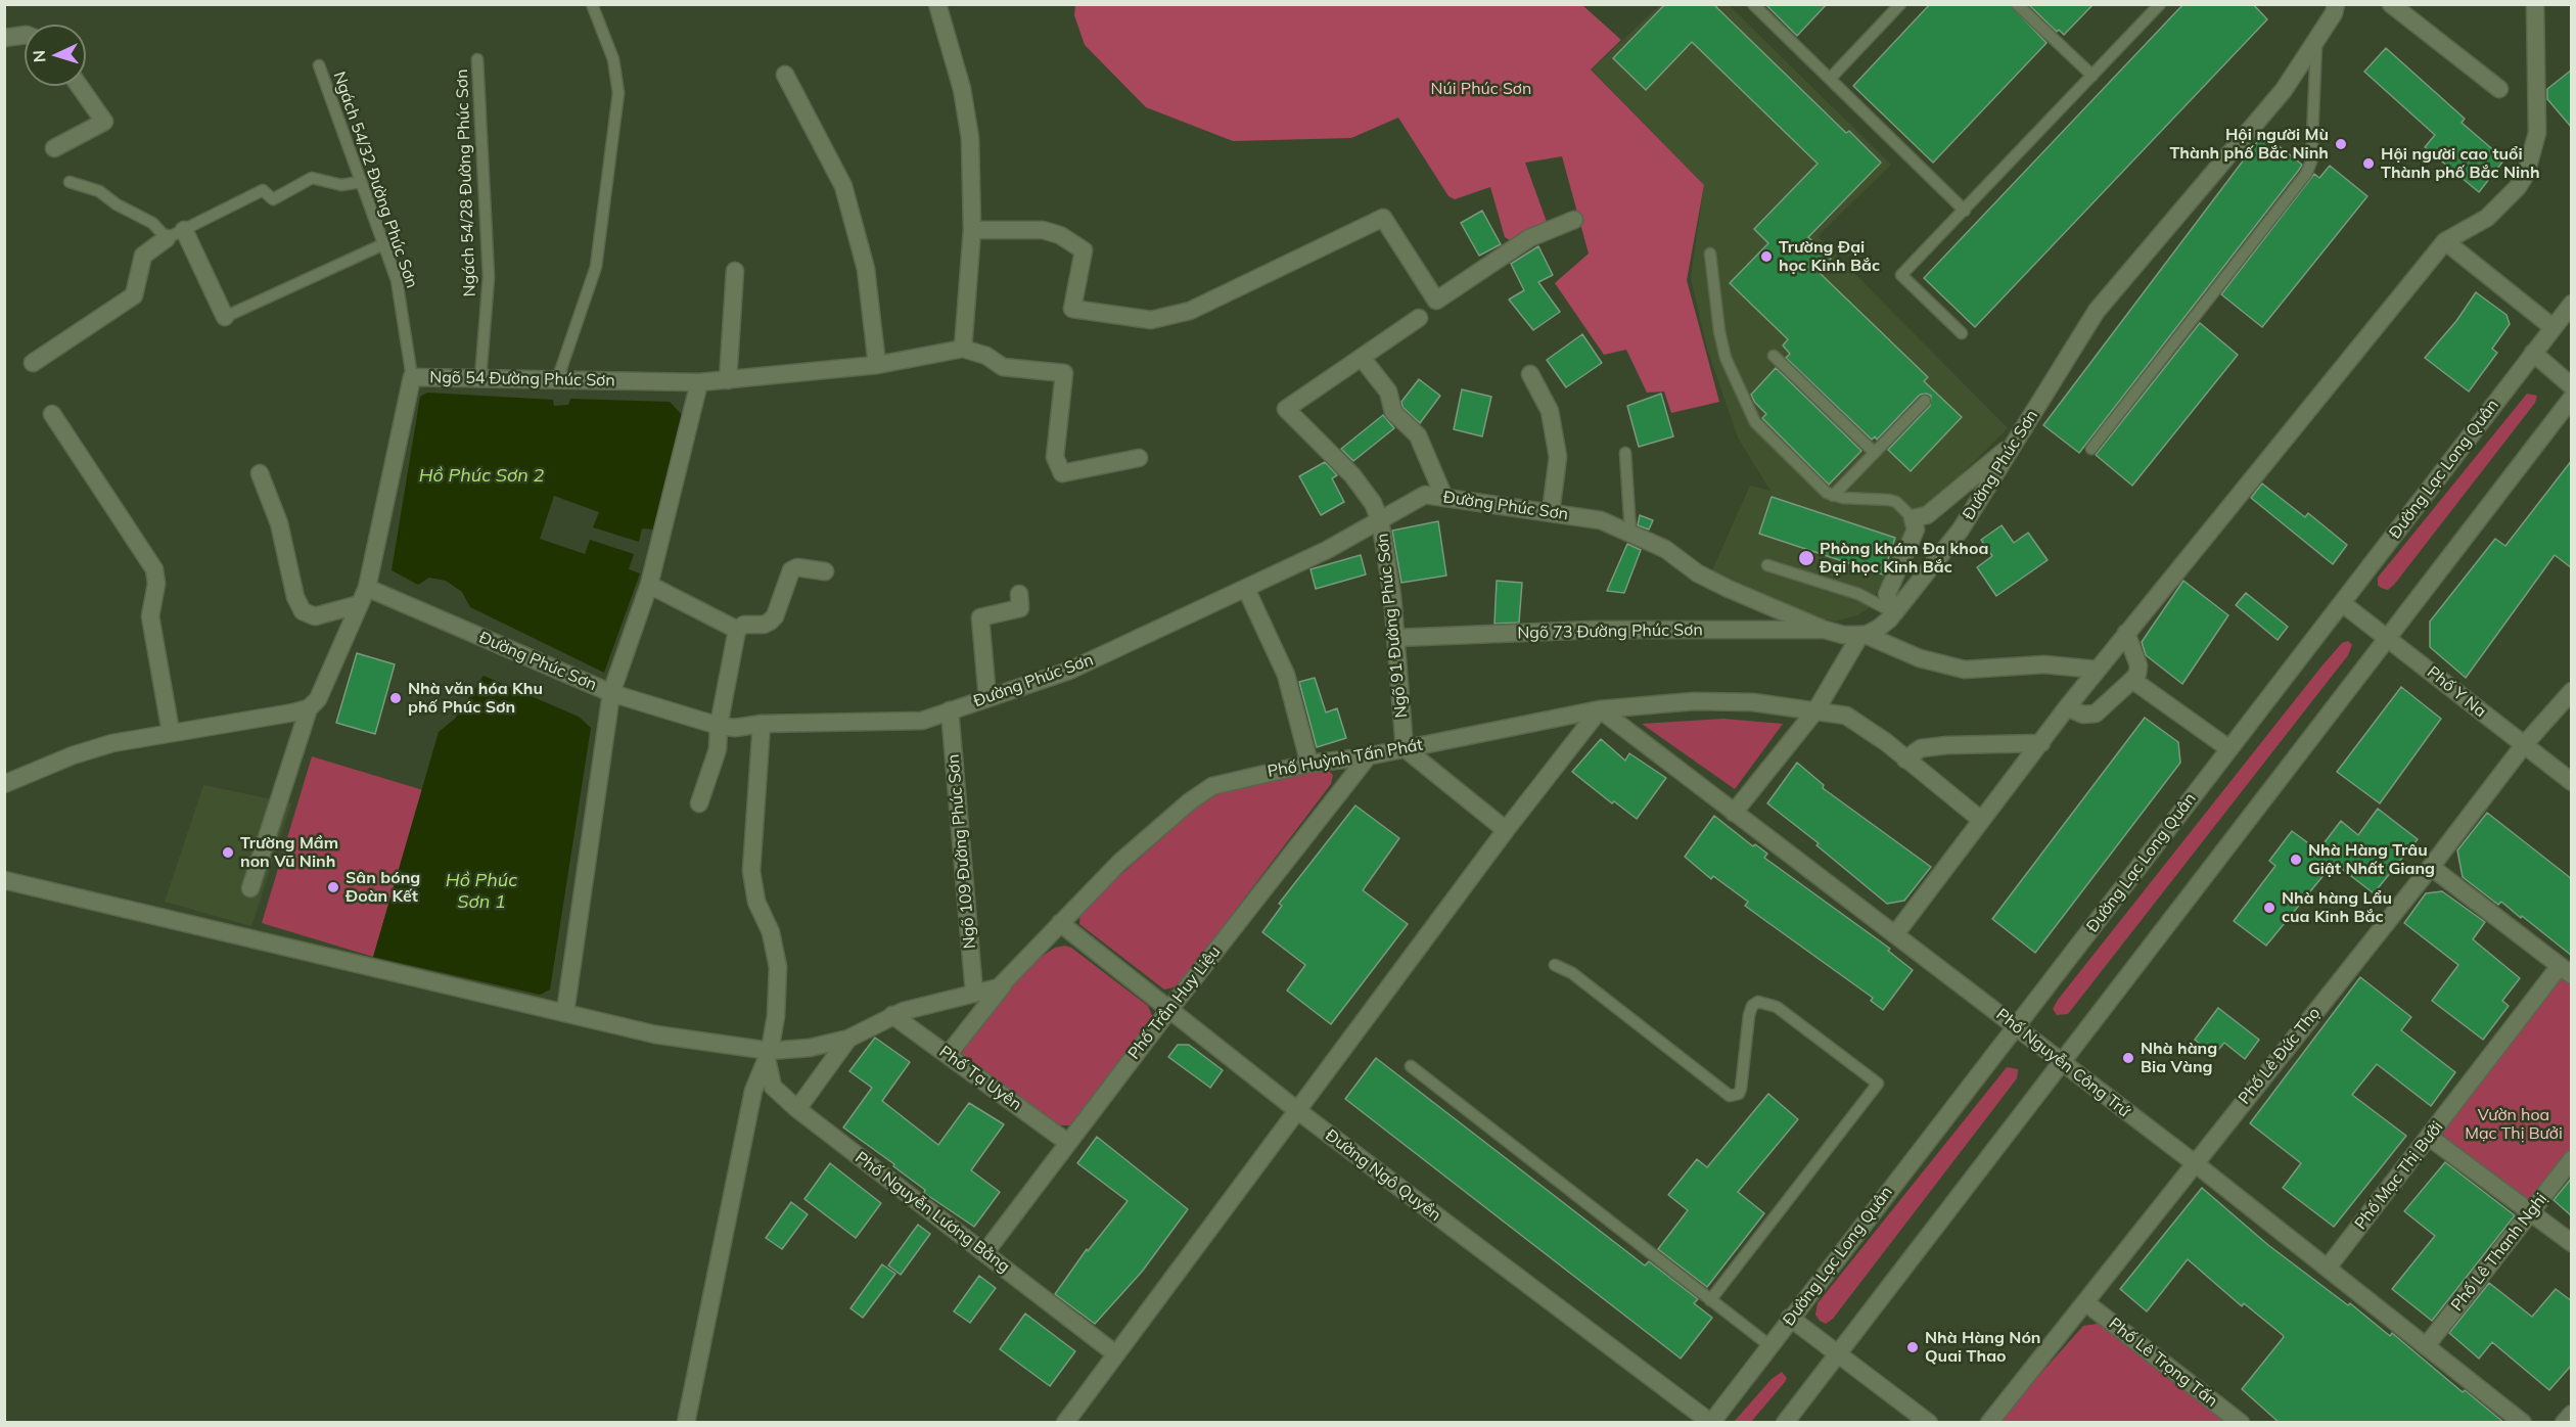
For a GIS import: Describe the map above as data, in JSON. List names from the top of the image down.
{
  "streets": {
    "street": [
      "Ngõ 54 Đường Phúc Sơn",
      "Đường Phúc Sơn",
      "Đường Lạc Long Quân",
      "Ngõ 91 Đường Phúc Sơn",
      "Ngõ 73 Đường Phúc Sơn",
      "Phố Y Na",
      "Phố Huỳnh Tấn Phát",
      "Ngõ 109 Đường Phúc Sơn",
      "Phố Trần Huy Liệu",
      "Phố Lê Đức Thọ",
      "Phố Nguyễn Công Trứ",
      "Phố Tạ Uyên",
      "Đường Ngô Quyền",
      "Phố Mạc Thị Bưởi",
      "Phố Nguyễn Lương Bằng",
      "Phố Lê Thanh Nghị",
      "Phố Lê Trọng Tấn"
    ],
    "lane": ["Ngách 54/32 Đường Phúc Sơn", "Ngách 54/28 Đường Phúc Sơn"]
  },
  "crossings": [
    ["Ngách 54/32 Đường Phúc Sơn", "Ngõ 54 Đường Phúc Sơn"],
    ["Ngách 54/28 Đường Phúc Sơn", "Ngõ 54 Đường Phúc Sơn"],
    ["Ngõ 54 Đường Phúc Sơn", "Đường Phúc Sơn"],
    ["Đường Phúc Sơn", "Ngõ 91 Đường Phúc Sơn"],
    ["Đường Phúc Sơn", "Ngõ 73 Đường Phúc Sơn"],
    ["Đường Phúc Sơn", "Ngõ 109 Đường Phúc Sơn"],
    ["Đường Lạc Long Quân", "Phố Y Na"],
    ["Đường Lạc Long Quân", "Phố Nguyễn Công Trứ"],
    ["Đường Lạc Long Quân", "Đường Ngô Quyền"],
    ["Ngõ 91 Đường Phúc Sơn", "Ngõ 73 Đường Phúc Sơn"],
    ["Ngõ 91 Đường Phúc Sơn", "Phố Huỳnh Tấn Phát"],
    ["Phố Y Na", "Phố Lê Đức Thọ"],
    ["Phố Huỳnh Tấn Phát", "Ngõ 109 Đường Phúc Sơn"],
    ["Phố Huỳnh Tấn Phát", "Phố Trần Huy Liệu"],
    ["Phố Huỳnh Tấn Phát", "Phố Nguyễn Công Trứ"],
    ["Phố Huỳnh Tấn Phát", "Phố Tạ Uyên"],
    ["Phố Huỳnh Tấn Phát", "Đường Ngô Quyền"],
    ["Phố Huỳnh Tấn Phát", "Phố Nguyễn Lương Bằng"],
    ["Phố Trần Huy Liệu", "Phố Tạ Uyên"],
    ["Phố Trần Huy Liệu", "Đường Ngô Quyền"],
    ["Phố Trần Huy Liệu", "Phố Nguyễn Lương Bằng"],
    ["Phố Lê Đức Thọ", "Phố Nguyễn Công Trứ"],
    ["Phố Lê Đức Thọ", "Phố Lê Trọng Tấn"],
    ["Phố Nguyễn Công Trứ", "Phố Mạc Thị Bưởi"],
    ["Phố Nguyễn Công Trứ", "Phố Lê Thanh Nghị"]
  ],
  "water": ["Hồ Phúc Sơn 2", "Hồ Phúc Sơn 1"],
  "parks": ["Núi Phúc Sơn", "Vườn hoa Mạc Thị Bưởi"],
  "places": [
    "Hội người Mù Thành phố Bắc Ninh",
    "Hội người cao tuổi Thành phố Bắc Ninh",
    "Trường Đại học Kinh Bắc",
    "Phòng khám Đa khoa Đại học Kinh Bắc",
    "Nhà văn hóa Khu phố Phúc Sơn",
    "Trường Mầm non Vũ Ninh",
    "Nhà Hàng Trâu Giật Nhất Giang",
    "Sân bóng Đoàn Kết",
    "Nhà hàng Lẩu cua Kinh Bắc",
    "Nhà hàng Bia Vàng",
    "Nhà Hàng Nón Quai Thao"
  ],
  "north": "left"
}
